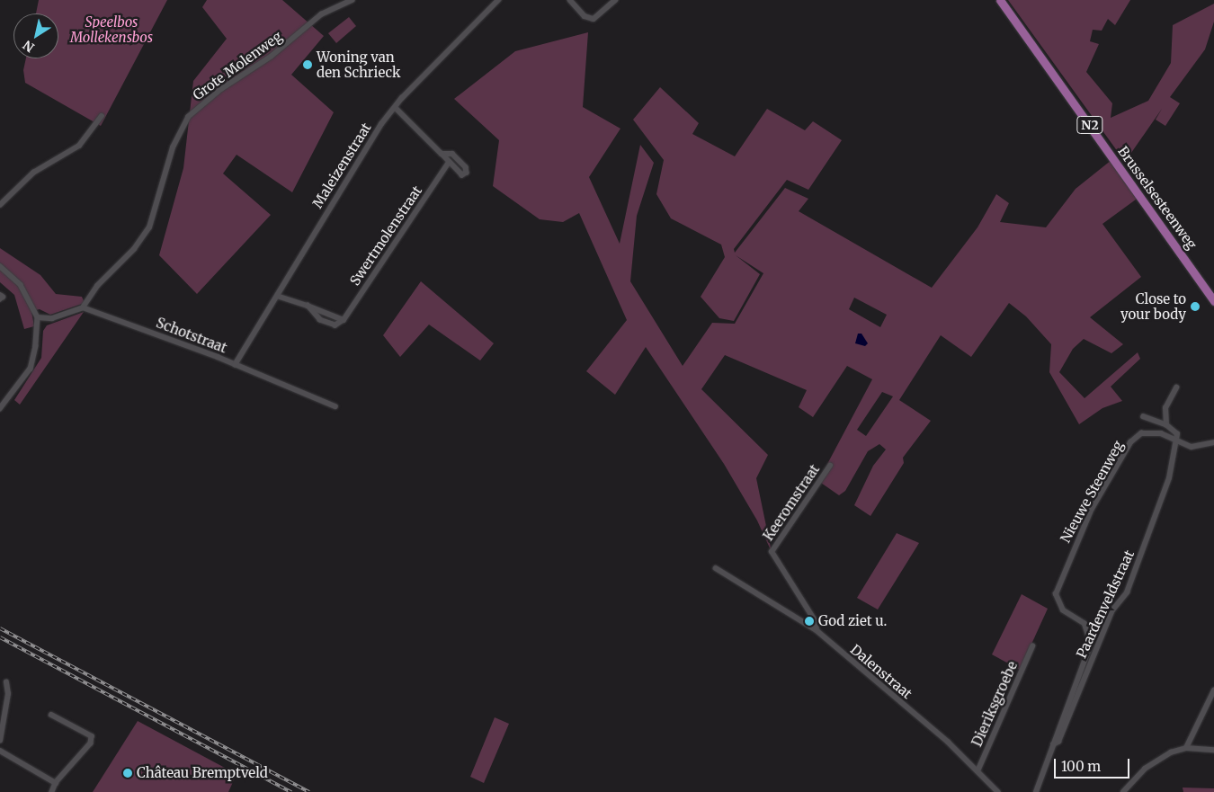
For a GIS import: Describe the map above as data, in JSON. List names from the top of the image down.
{
  "streets": {
    "main road": ["N2", "Brusselsesteenweg"],
    "street": [
      "Grote Molenweg",
      "Maleizenstraat",
      "Swertmolenstraat",
      "Schotstraat",
      "Nieuwe Steenweg",
      "Keeromstraat",
      "Paardenveldstraat",
      "Dalenstraat",
      "Dieriksgroebe"
    ]
  },
  "crossings": [
    ["Grote Molenweg", "Schotstraat"],
    ["Maleizenstraat", "Schotstraat"],
    ["Nieuwe Steenweg", "Paardenveldstraat"],
    ["Keeromstraat", "Dalenstraat"],
    ["Dalenstraat", "Dieriksgroebe"]
  ],
  "parks": ["Speelbos Mollekensbos"],
  "places": [
    "Woning van den Schrieck",
    "Close to your body",
    "God ziet u.",
    "Château Bremptveld"
  ],
  "scale_bar": "100 m",
  "north": "bottom left"
}
